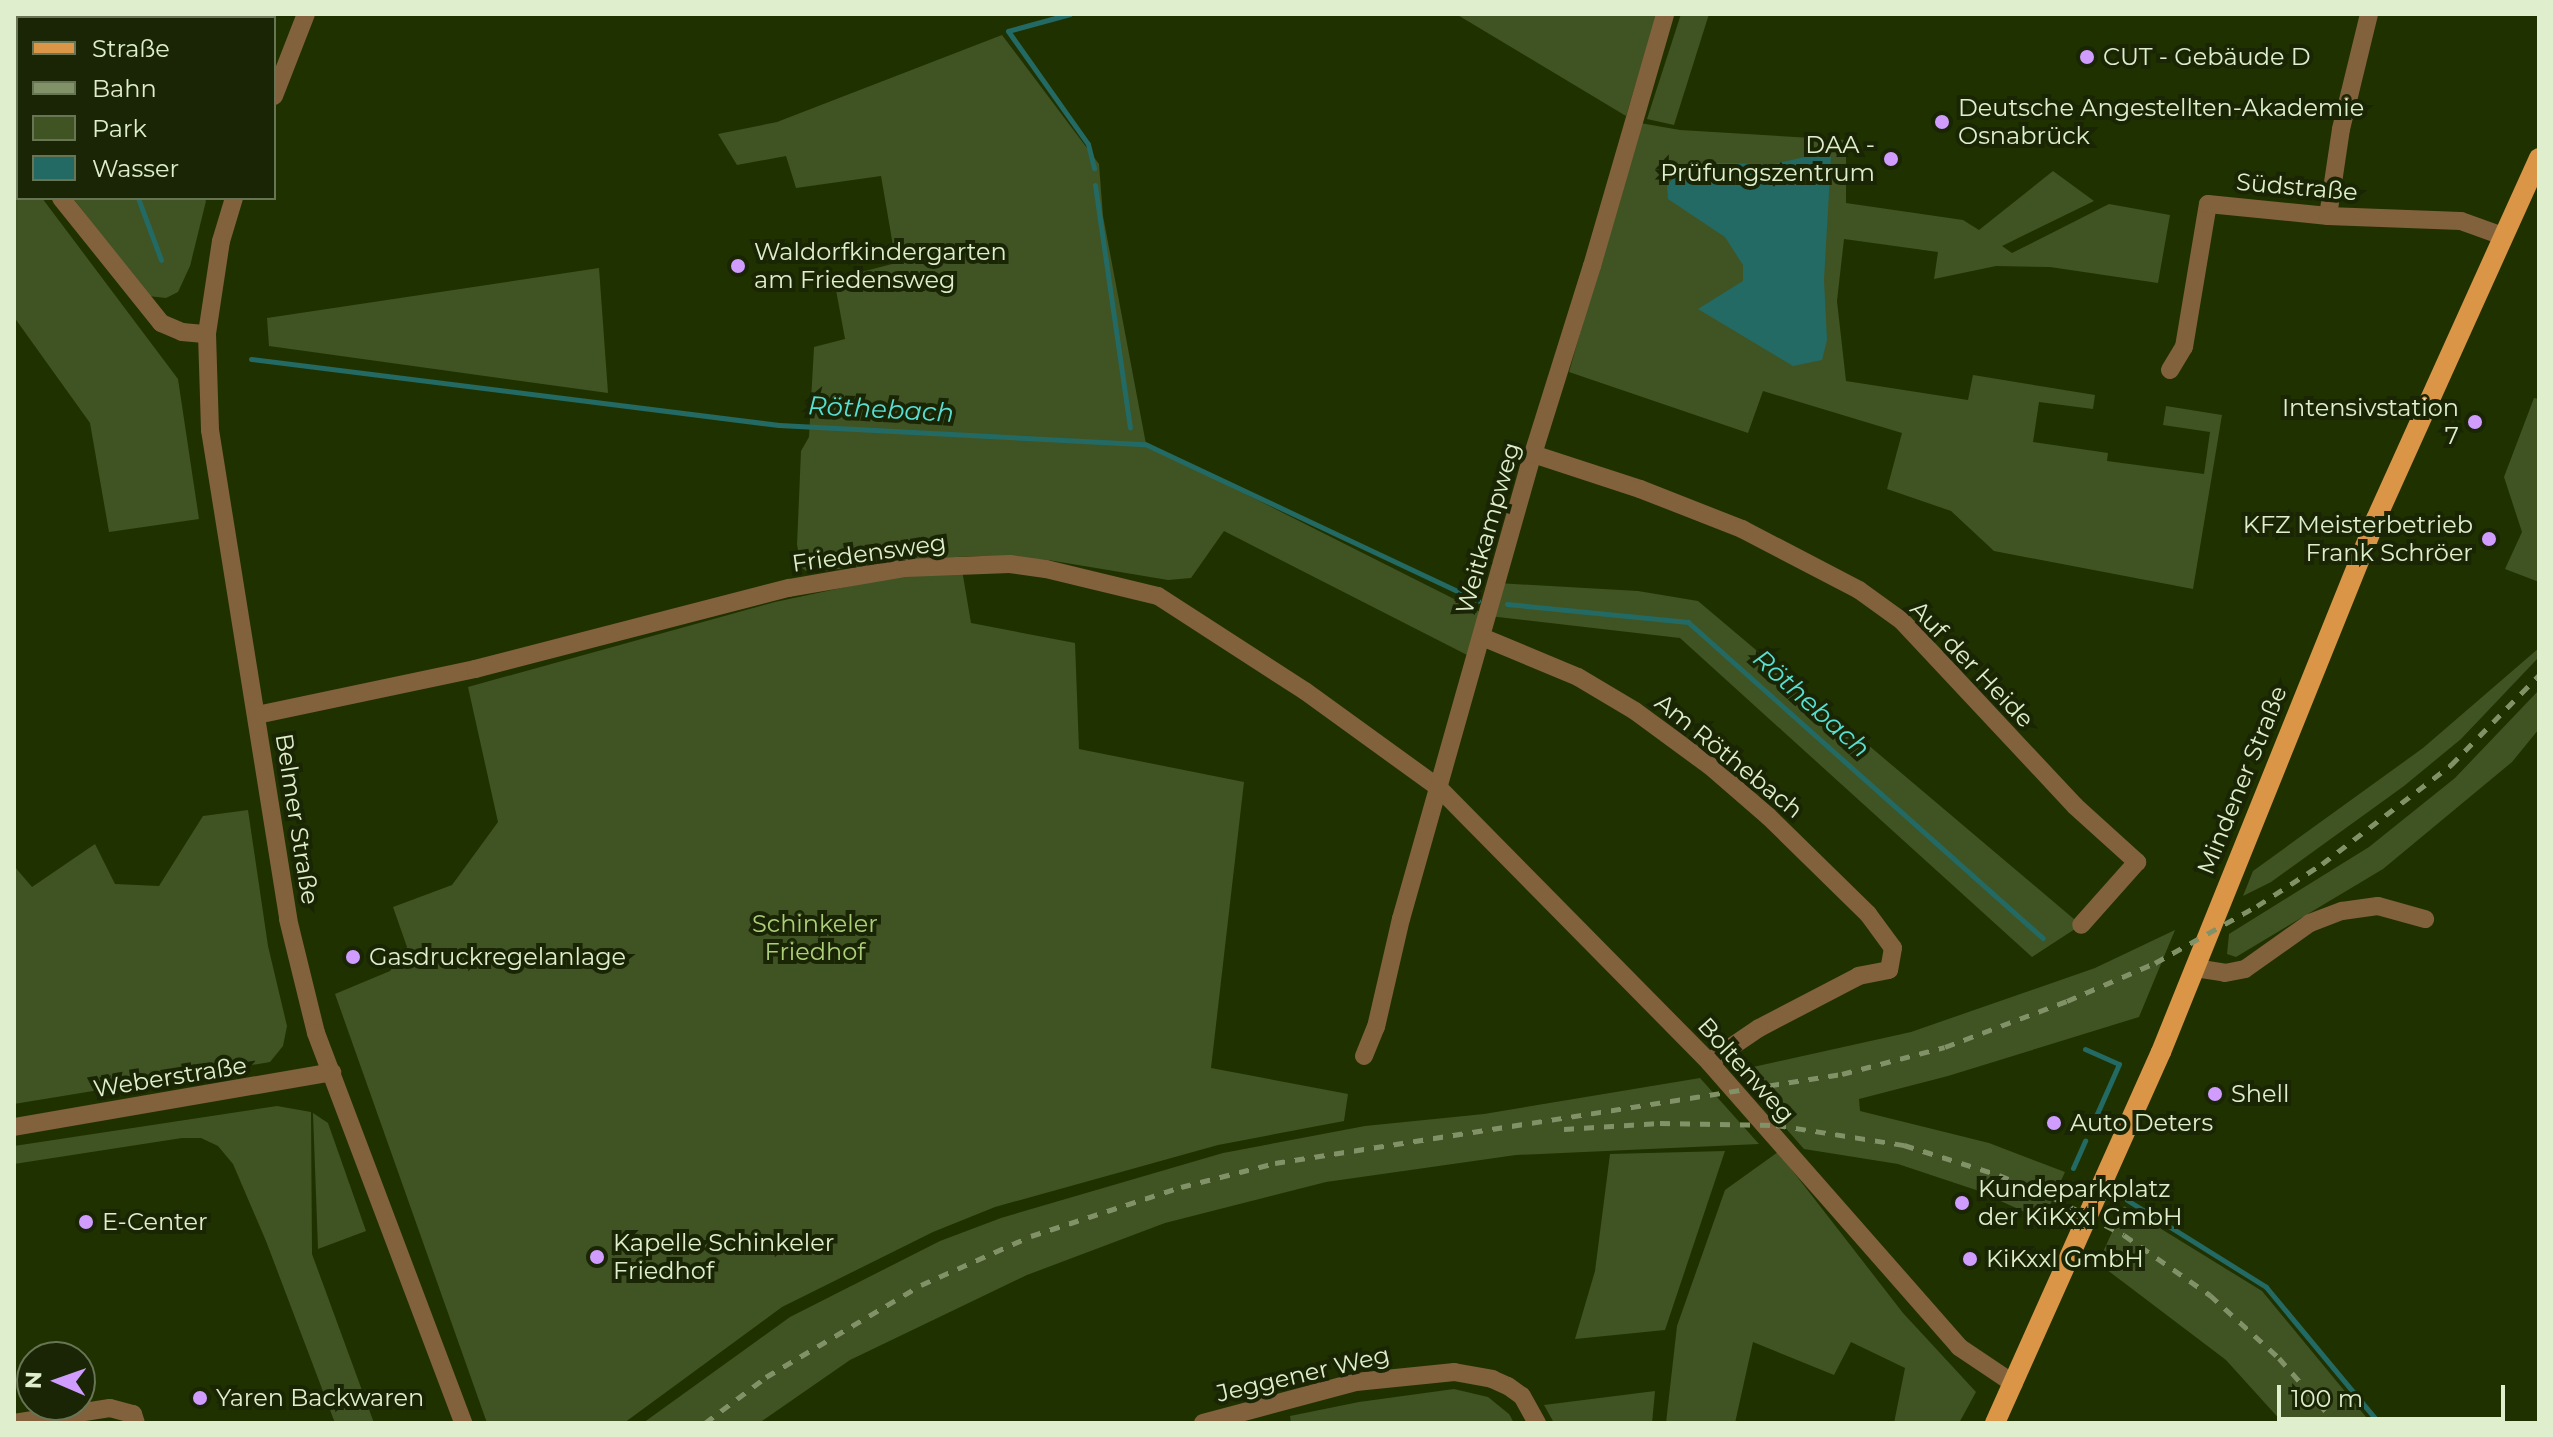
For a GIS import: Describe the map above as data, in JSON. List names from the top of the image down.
{
  "streets": {
    "main road": ["Mindener Straße"],
    "street": [
      "Südstraße",
      "Weitkampweg",
      "Friedensweg",
      "Auf der Heide",
      "Am Röthebach",
      "Belmer Straße",
      "Boltenweg",
      "Weberstraße",
      "Jeggener Weg"
    ]
  },
  "crossings": [
    ["Südstraße", "Mindener Straße"],
    ["Weitkampweg", "Friedensweg"],
    ["Weitkampweg", "Auf der Heide"],
    ["Weitkampweg", "Am Röthebach"],
    ["Weitkampweg", "Boltenweg"],
    ["Friedensweg", "Belmer Straße"],
    ["Friedensweg", "Boltenweg"],
    ["Am Röthebach", "Boltenweg"],
    ["Mindener Straße", "Boltenweg"],
    ["Belmer Straße", "Weberstraße"]
  ],
  "water": ["Röthebach"],
  "parks": ["Schinkeler Friedhof"],
  "places": [
    "CUT - Gebäude D",
    "Deutsche Angestellten-Akademie Osnabrück",
    "DAA - Prüfungszentrum",
    "Waldorfkindergarten am Friedensweg",
    "Intensivstation 7",
    "KFZ Meisterbetrieb Frank Schröer",
    "Gasdruckregelanlage",
    "Shell",
    "Auto Deters",
    "Kundeparkplatz der KiKxxl GmbH",
    "E-Center",
    "Kapelle Schinkeler Friedhof",
    "KiKxxl GmbH",
    "Yaren Backwaren"
  ],
  "legend": [
    "Straße",
    "Bahn",
    "Park",
    "Wasser"
  ],
  "scale_bar": "100 m",
  "north": "left"
}
